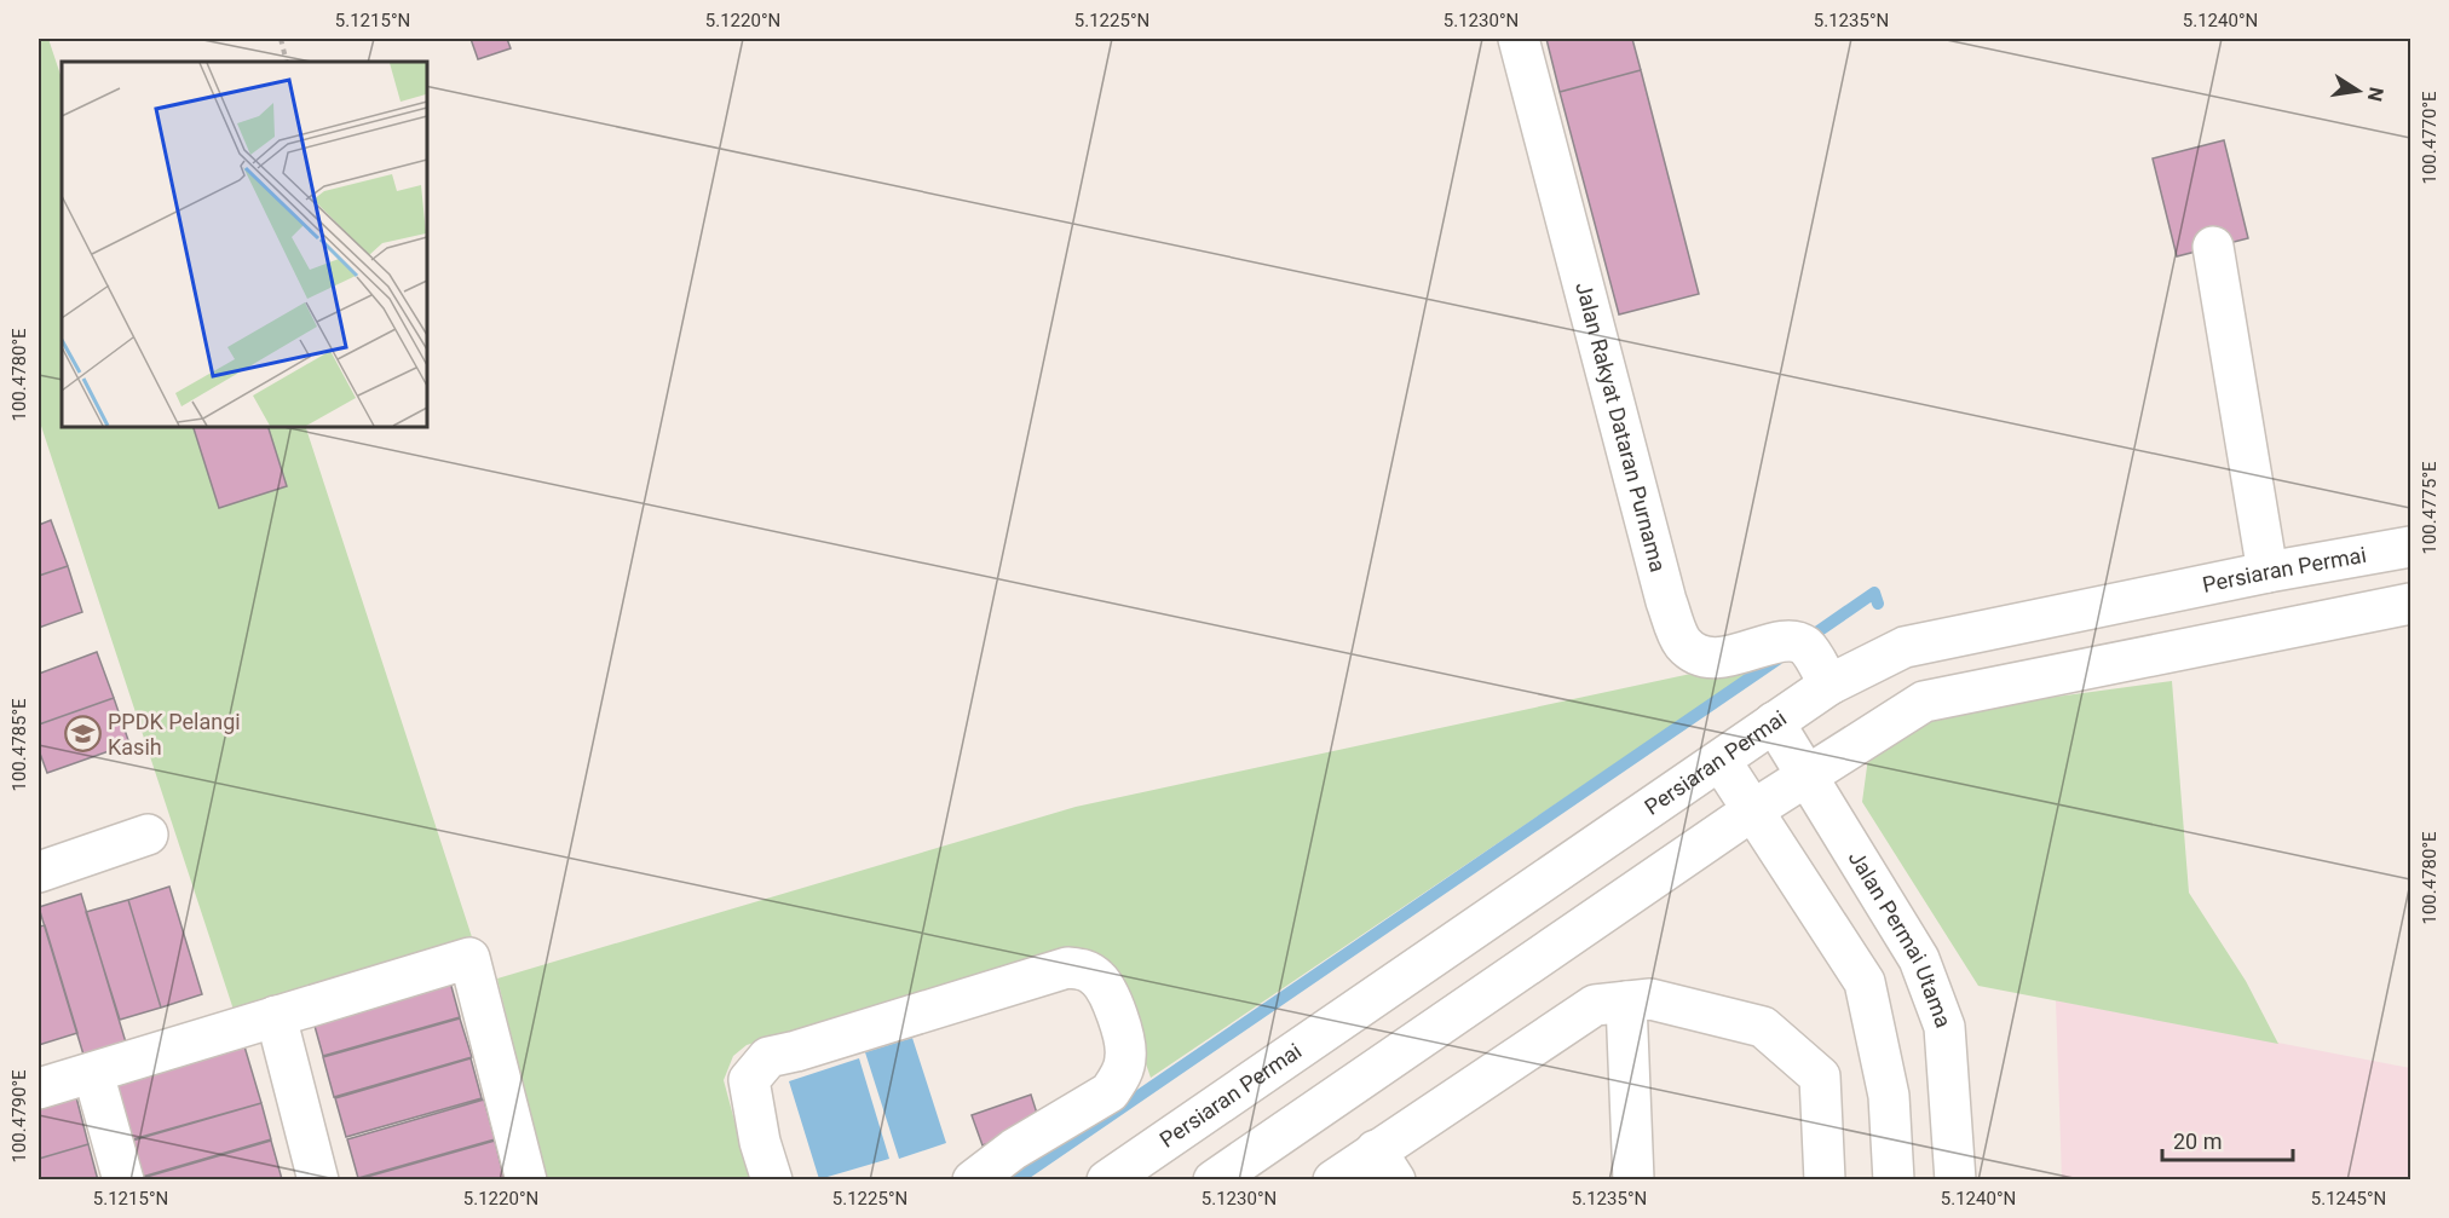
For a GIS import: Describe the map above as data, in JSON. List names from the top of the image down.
{
  "streets": {
    "street": ["Jalan Rakyat Dataran Purnama", "Persiaran Permai", "Jalan Permai Utama"]
  },
  "crossings": [
    ["Jalan Rakyat Dataran Purnama", "Persiaran Permai"],
    ["Persiaran Permai", "Jalan Permai Utama"]
  ],
  "places": {
    "school or university": ["PPDK Pelangi Kasih"]
  },
  "scale_bar": "20 m",
  "north": "right",
  "coordinates": [
    "5.1215°N",
    "5.1220°N",
    "5.1225°N",
    "5.1230°N",
    "5.1235°N",
    "5.1240°N",
    "100.4770°E",
    "100.4780°E",
    "100.4775°E",
    "100.4785°E",
    "100.4790°E",
    "5.1245°N"
  ]
}
